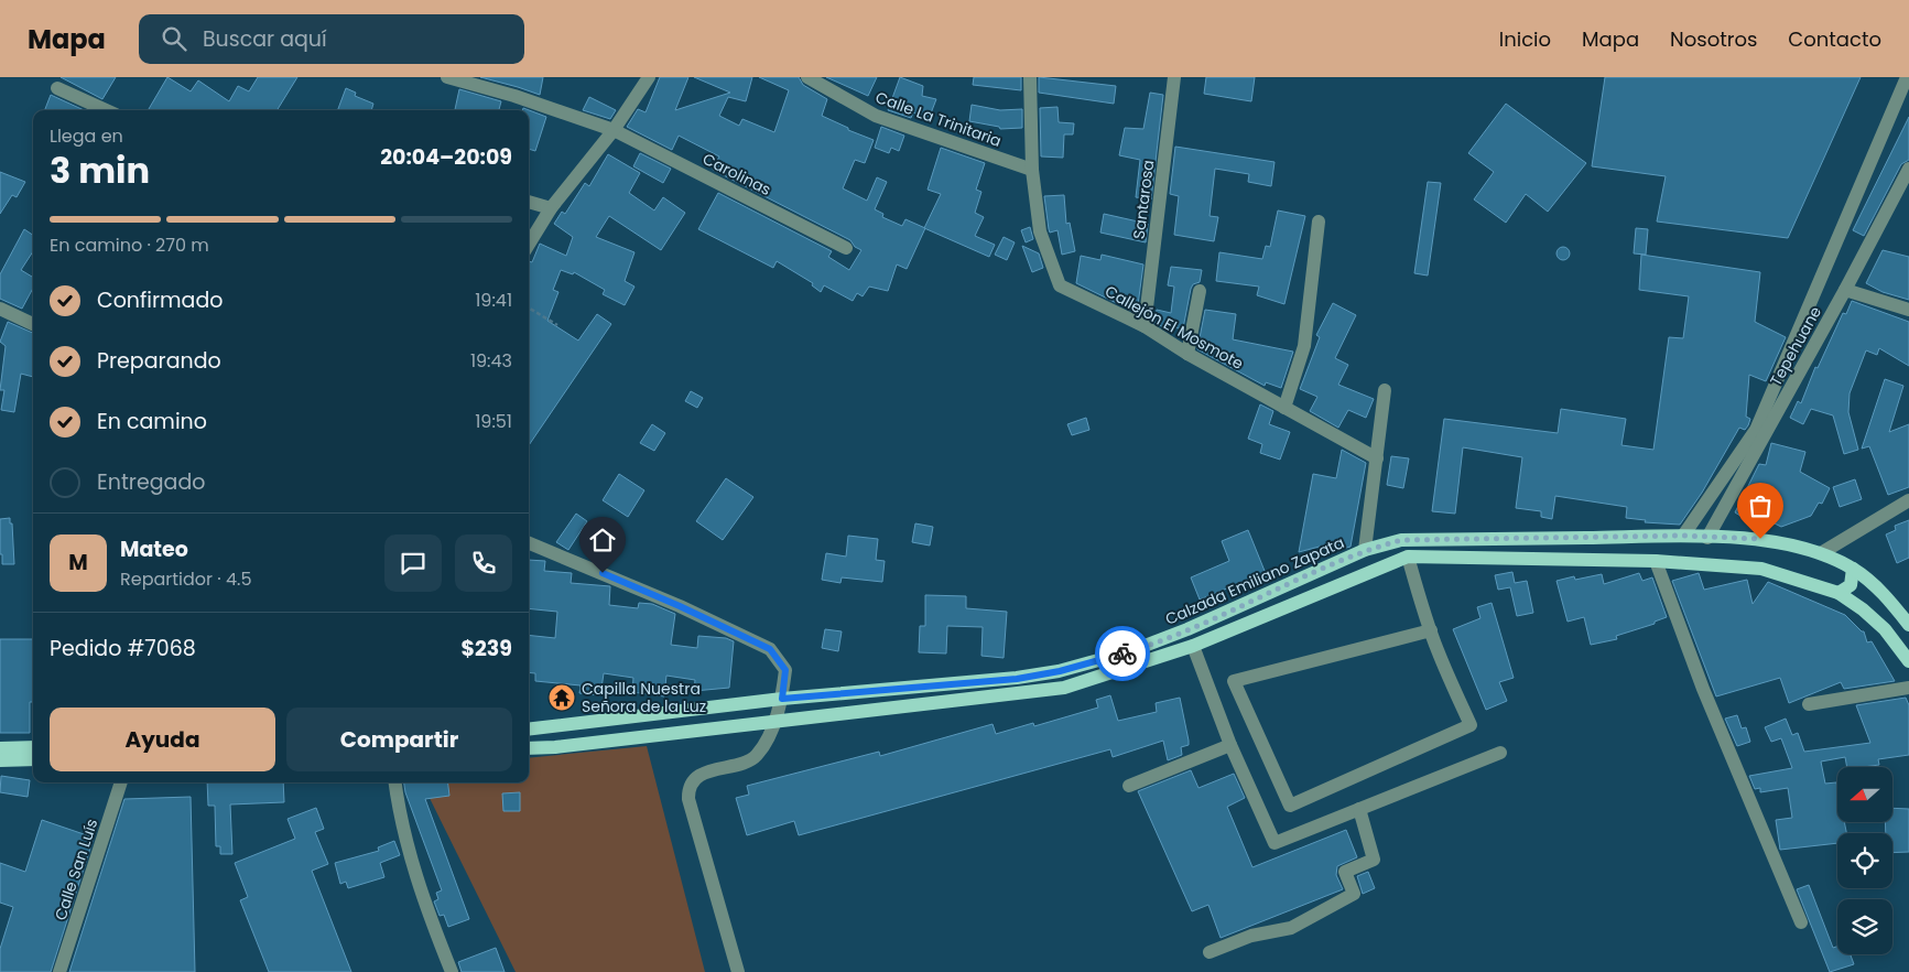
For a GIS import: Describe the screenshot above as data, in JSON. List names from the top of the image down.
{
  "streets": {
    "main road": ["Calzada Emiliano Zapata"],
    "street": [
      "Calle La Trinitaria",
      "Carolinas",
      "Santarosa",
      "Callejón El Mosmote",
      "Tepehuane",
      "Calle San Luís"
    ]
  },
  "crossings": [
    ["Calle La Trinitaria", "Callejón El Mosmote"],
    ["Santarosa", "Callejón El Mosmote"],
    ["Tepehuane", "Calzada Emiliano Zapata"]
  ],
  "places": {
    "temple": ["Capilla Nuestra Señora de la Luz"]
  },
  "north": "left",
  "page": {
    "header": "Mapa",
    "search": "Buscar aquí",
    "nav": [
      "Inicio",
      "Mapa",
      "Nosotros",
      "Contacto"
    ],
    "heading": ["3 min", "Llega en", "20:04–20:09"],
    "panel": [
      "Mateo",
      "Repartidor · 4.5",
      "Pedido #7068",
      "$239"
    ],
    "bar": "En camino · 270 m",
    "list": [
      ["Confirmado", "19:41"],
      ["Preparando", "19:43"],
      ["En camino", "19:51"],
      "Entregado"
    ],
    "round": "M",
    "buttons": ["Ayuda", "Compartir"]
  }
}
